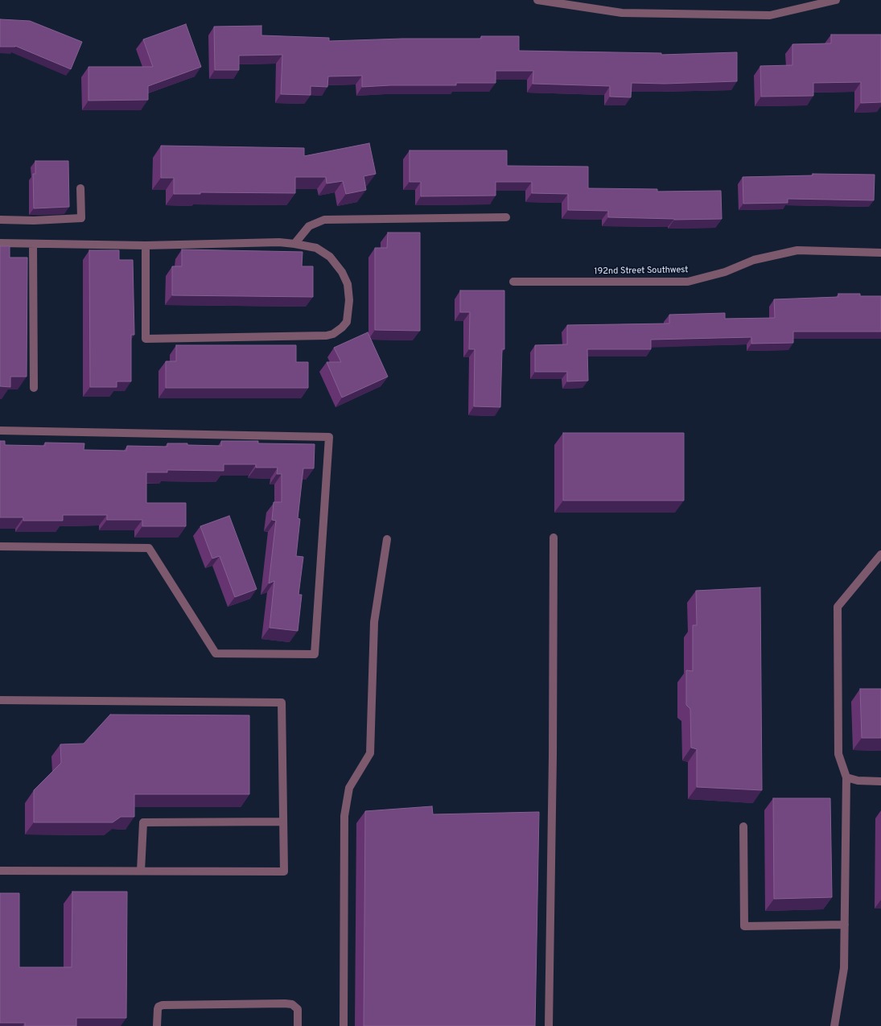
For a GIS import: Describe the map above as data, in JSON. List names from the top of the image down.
{
  "streets": {
    "street": ["192nd Street Southwest"]
  }
}
